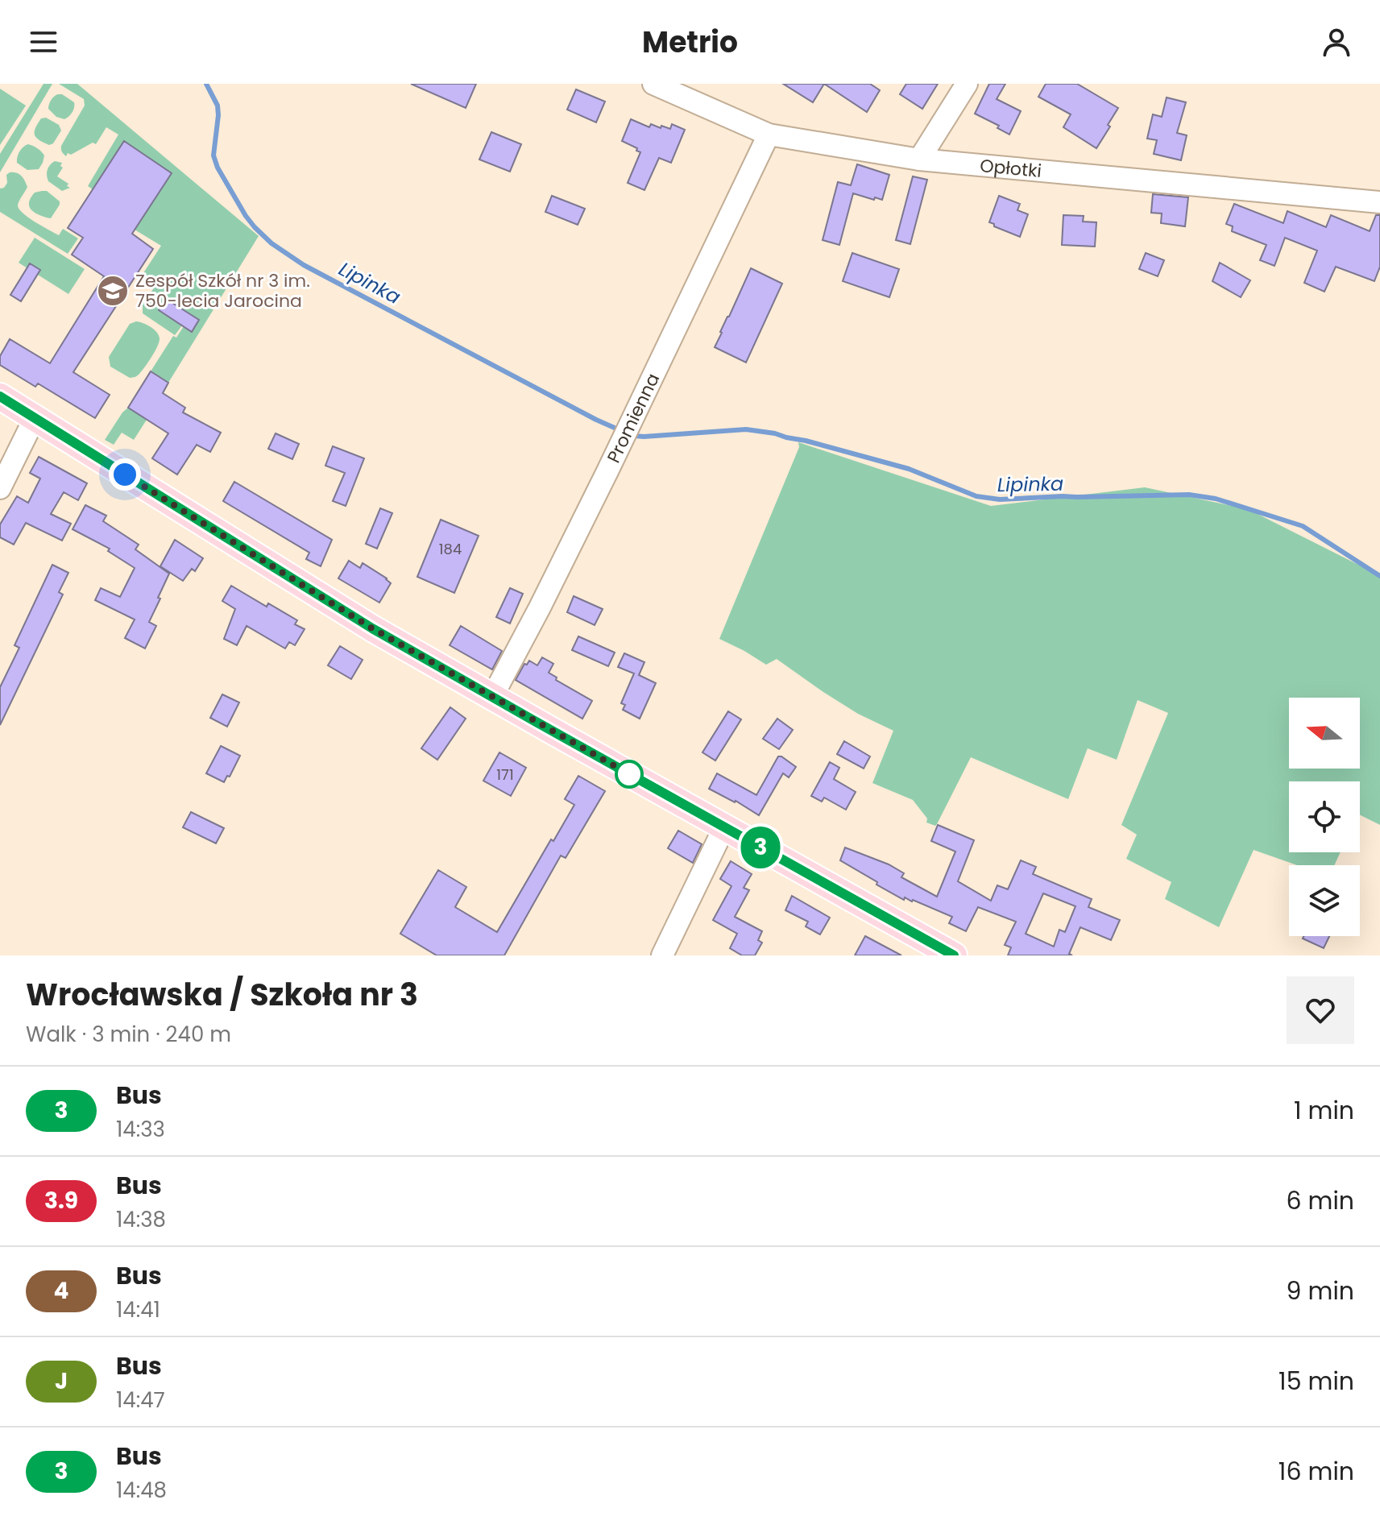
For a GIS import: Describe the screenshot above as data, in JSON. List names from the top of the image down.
{
  "streets": {
    "street": ["Opłotki", "Promienna"]
  },
  "crossings": [
    ["Opłotki", "Promienna"]
  ],
  "water": ["Lipinka"],
  "places": {
    "school or university": ["Zespół Szkół nr 3 im. 750-lecia Jarocina"]
  },
  "lines": ["bus line 3"],
  "house_numbers": ["184", "171"],
  "north": "left",
  "page": {
    "header": "Metrio",
    "on_map": "3",
    "heading": ["Wrocławska / Szkoła nr 3", "Walk · 3 min · 240 m"],
    "list": [
      {
        "mark": "3",
        "name": "Bus",
        "note": "14:33",
        "value": "1 min"
      },
      {
        "mark": "3.9",
        "name": "Bus",
        "note": "14:38",
        "value": "6 min"
      },
      {
        "mark": "4",
        "name": "Bus",
        "note": "14:41",
        "value": "9 min"
      },
      {
        "mark": "J",
        "name": "Bus",
        "note": "14:47",
        "value": "15 min"
      },
      {
        "mark": "3",
        "name": "Bus",
        "note": "14:48",
        "value": "16 min"
      }
    ]
  }
}
